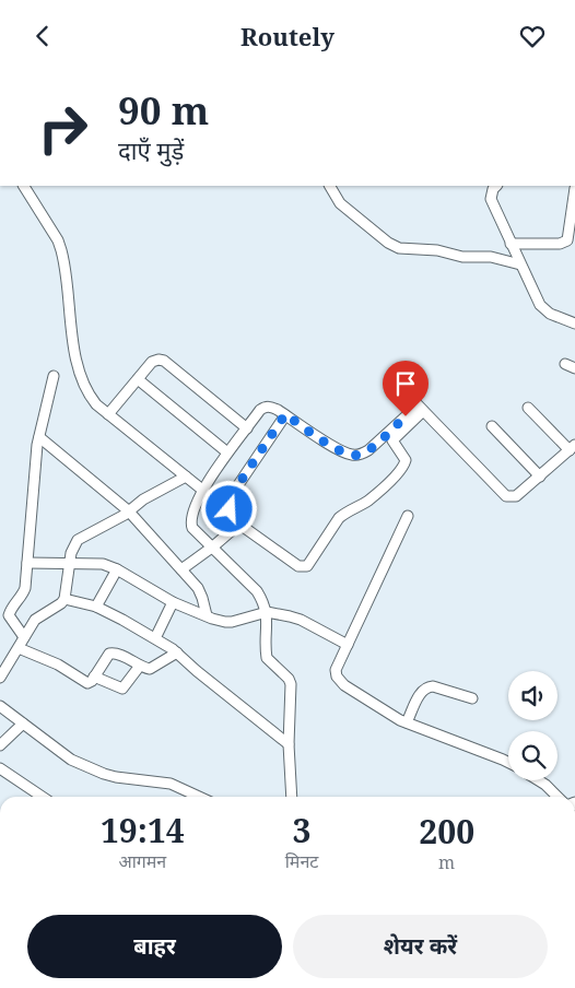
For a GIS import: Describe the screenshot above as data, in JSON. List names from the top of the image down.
{
  "page": {
    "header": "Routely",
    "turn": ["90 m", "दाएँ मुड़ें"],
    "eta": [
      "19:14",
      "आगमन",
      "3",
      "मिनट",
      "200",
      "m"
    ],
    "buttons": ["बाहर", "शेयर करें"]
  }
}
